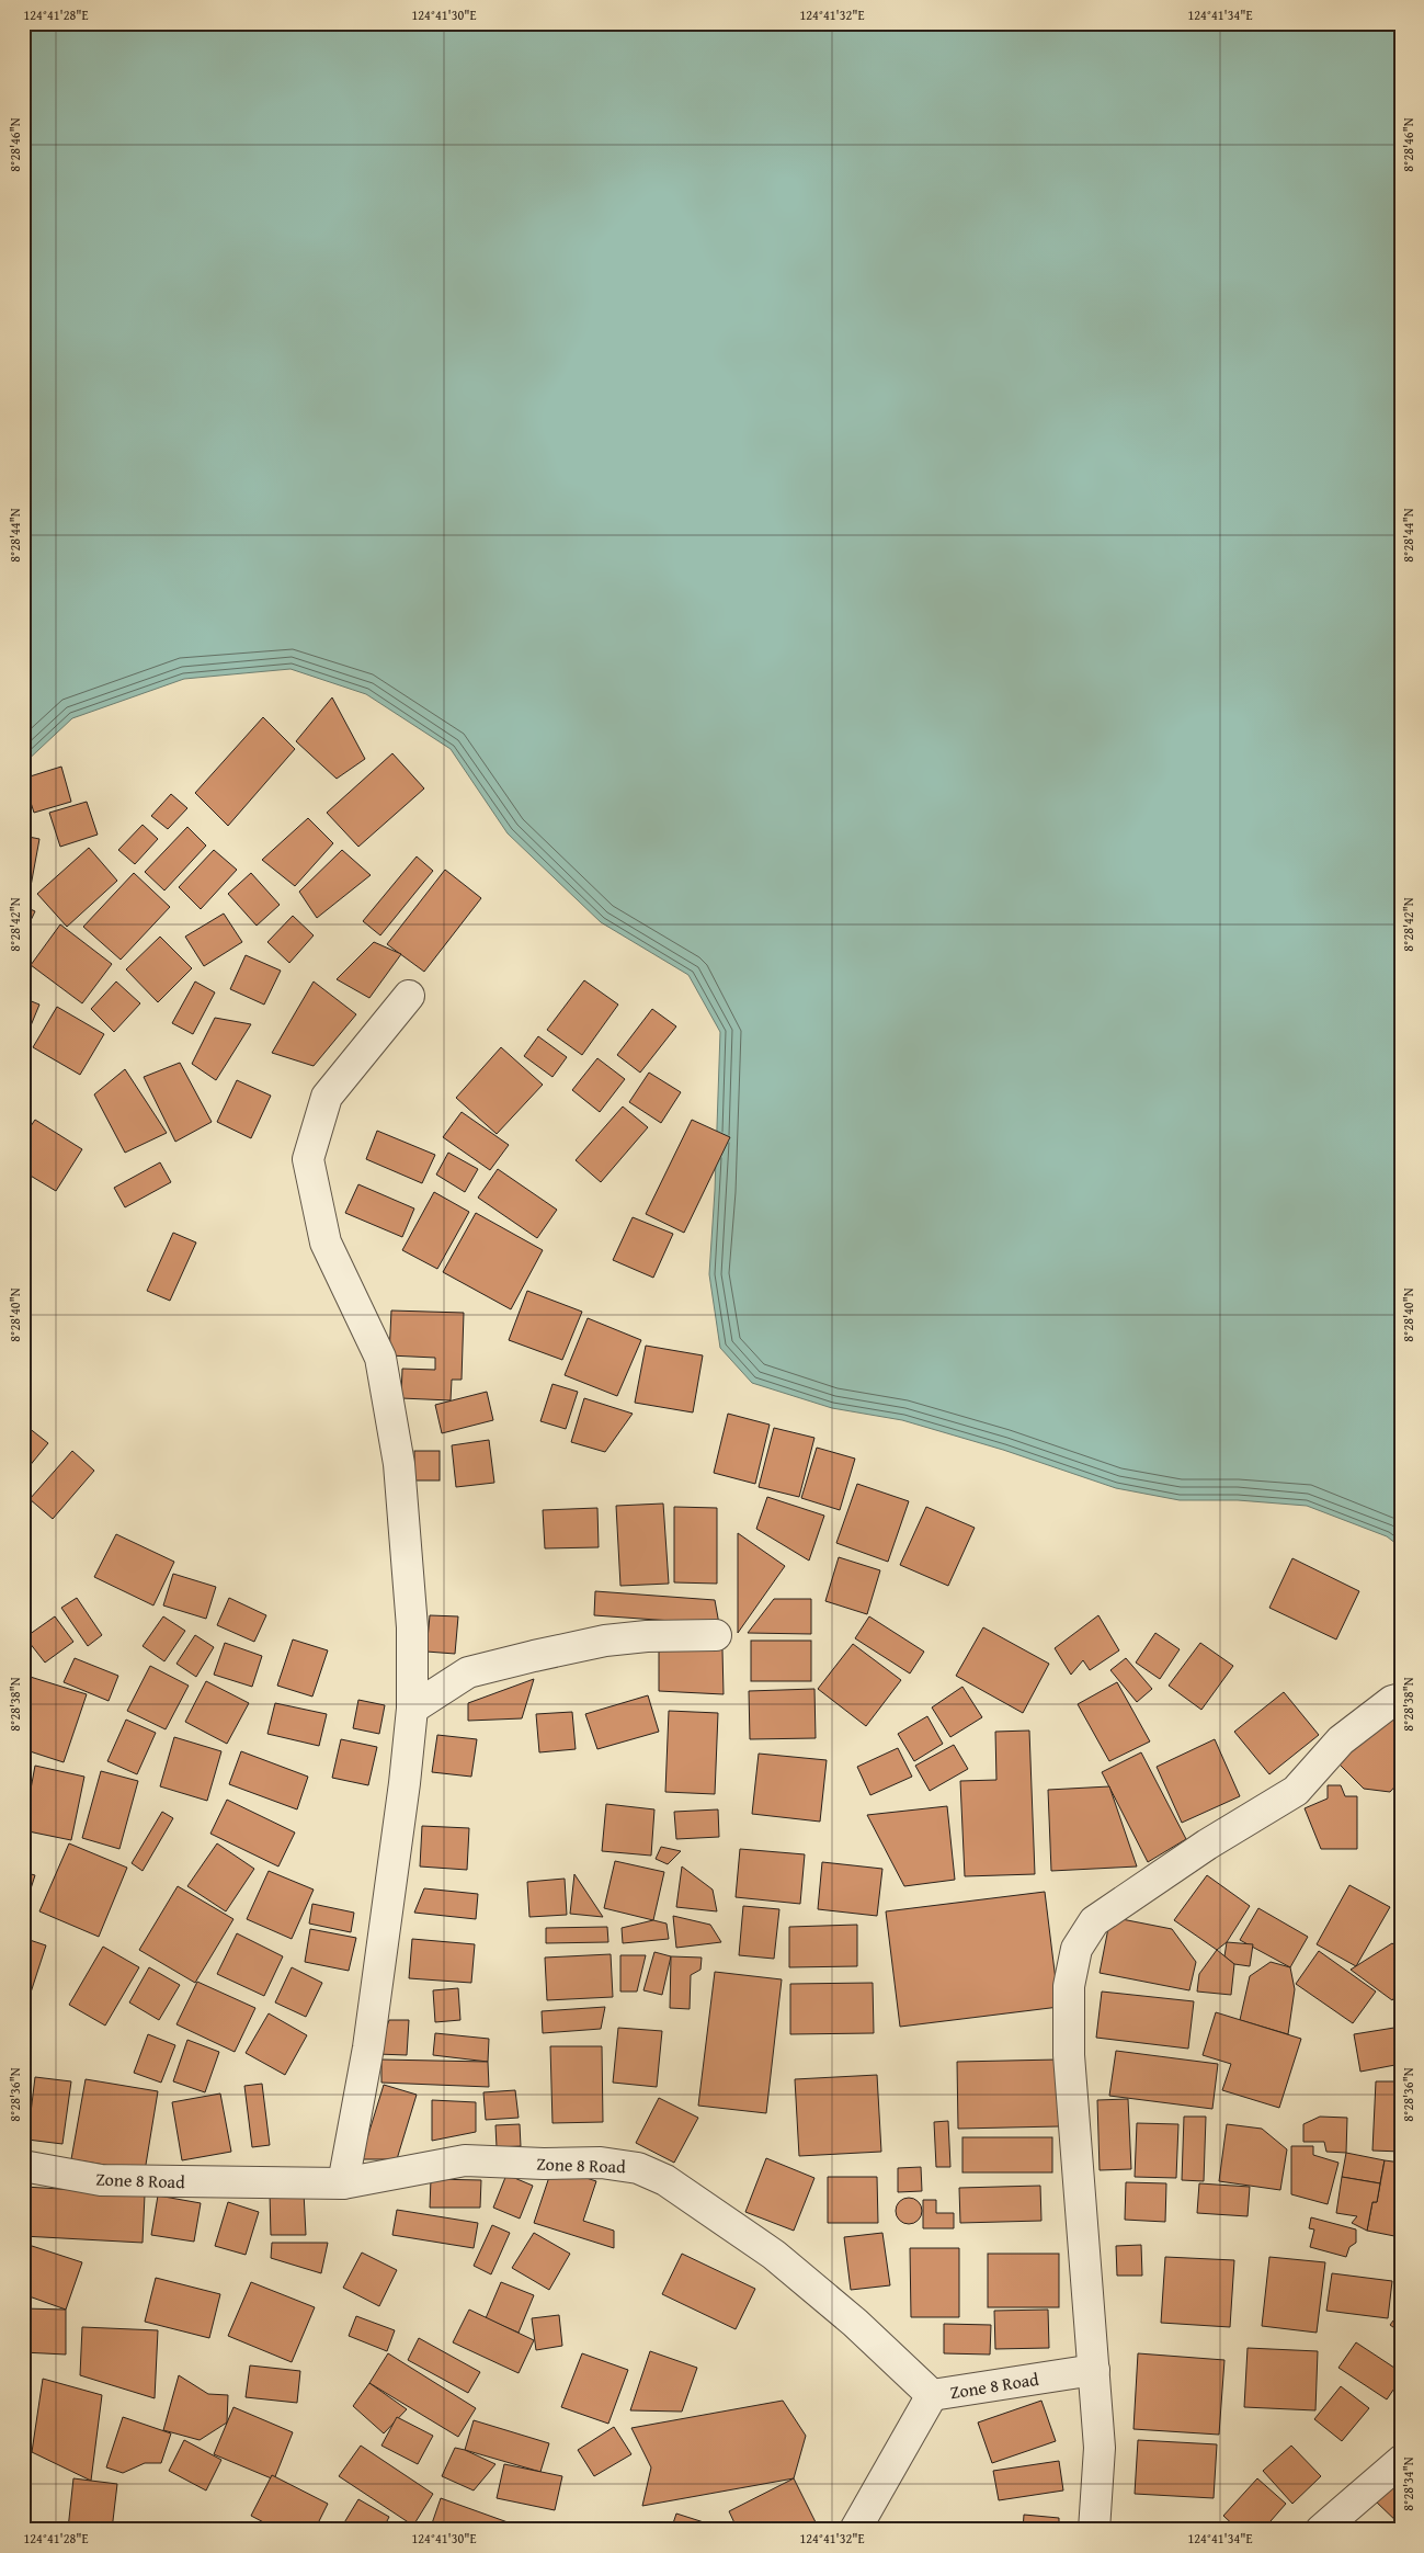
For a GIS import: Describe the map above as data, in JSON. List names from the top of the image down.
{
  "streets": {
    "street": ["Zone 8 Road"]
  },
  "coordinates": [
    "124°41'28\"E",
    "124°41'30\"E",
    "124°41'32\"E",
    "124°41'34\"E",
    "8°28'46\"N",
    "8°28'44\"N",
    "8°28'42\"N",
    "8°28'40\"N",
    "8°28'38\"N",
    "8°28'36\"N",
    "8°28'34\"N"
  ]
}
